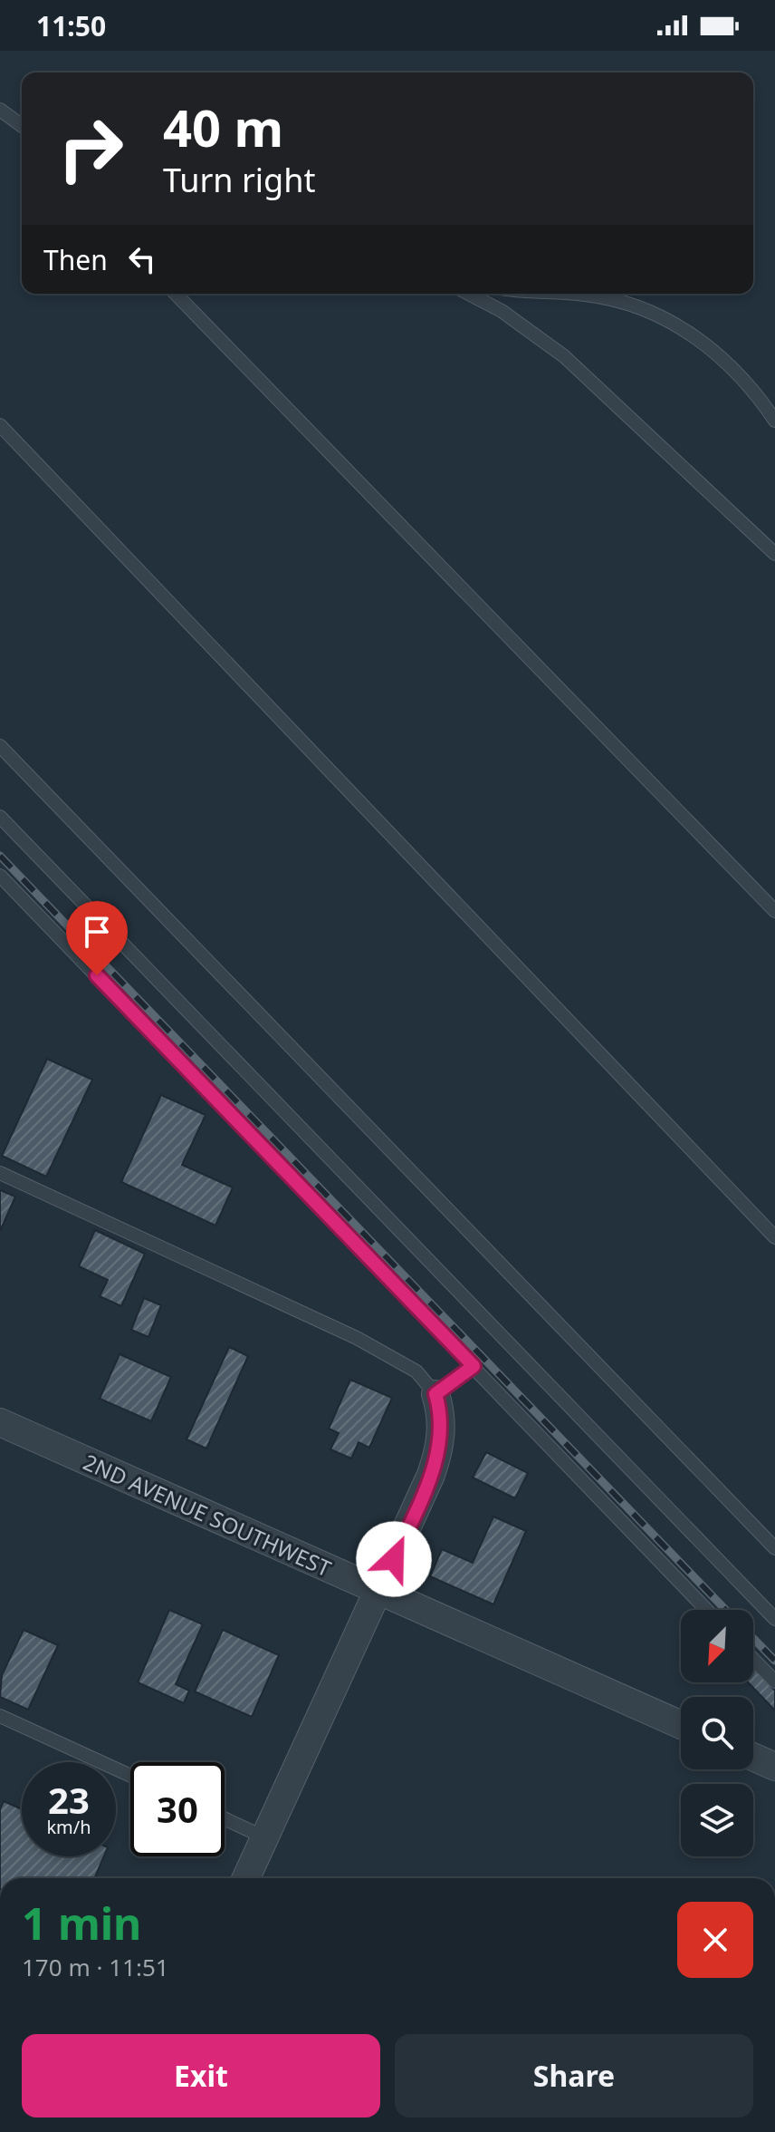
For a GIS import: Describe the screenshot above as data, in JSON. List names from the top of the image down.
{
  "streets": {
    "street": ["2ND AVENUE SOUTHWEST"]
  },
  "north": "bottom left",
  "page": {
    "status": "11:50",
    "turn": ["40 m", "Turn right"],
    "then": "Then",
    "speed": "23 km/h",
    "limit": "30",
    "heading": ["1 min", "170 m · 11:51"],
    "buttons": ["Exit", "Share"]
  }
}
